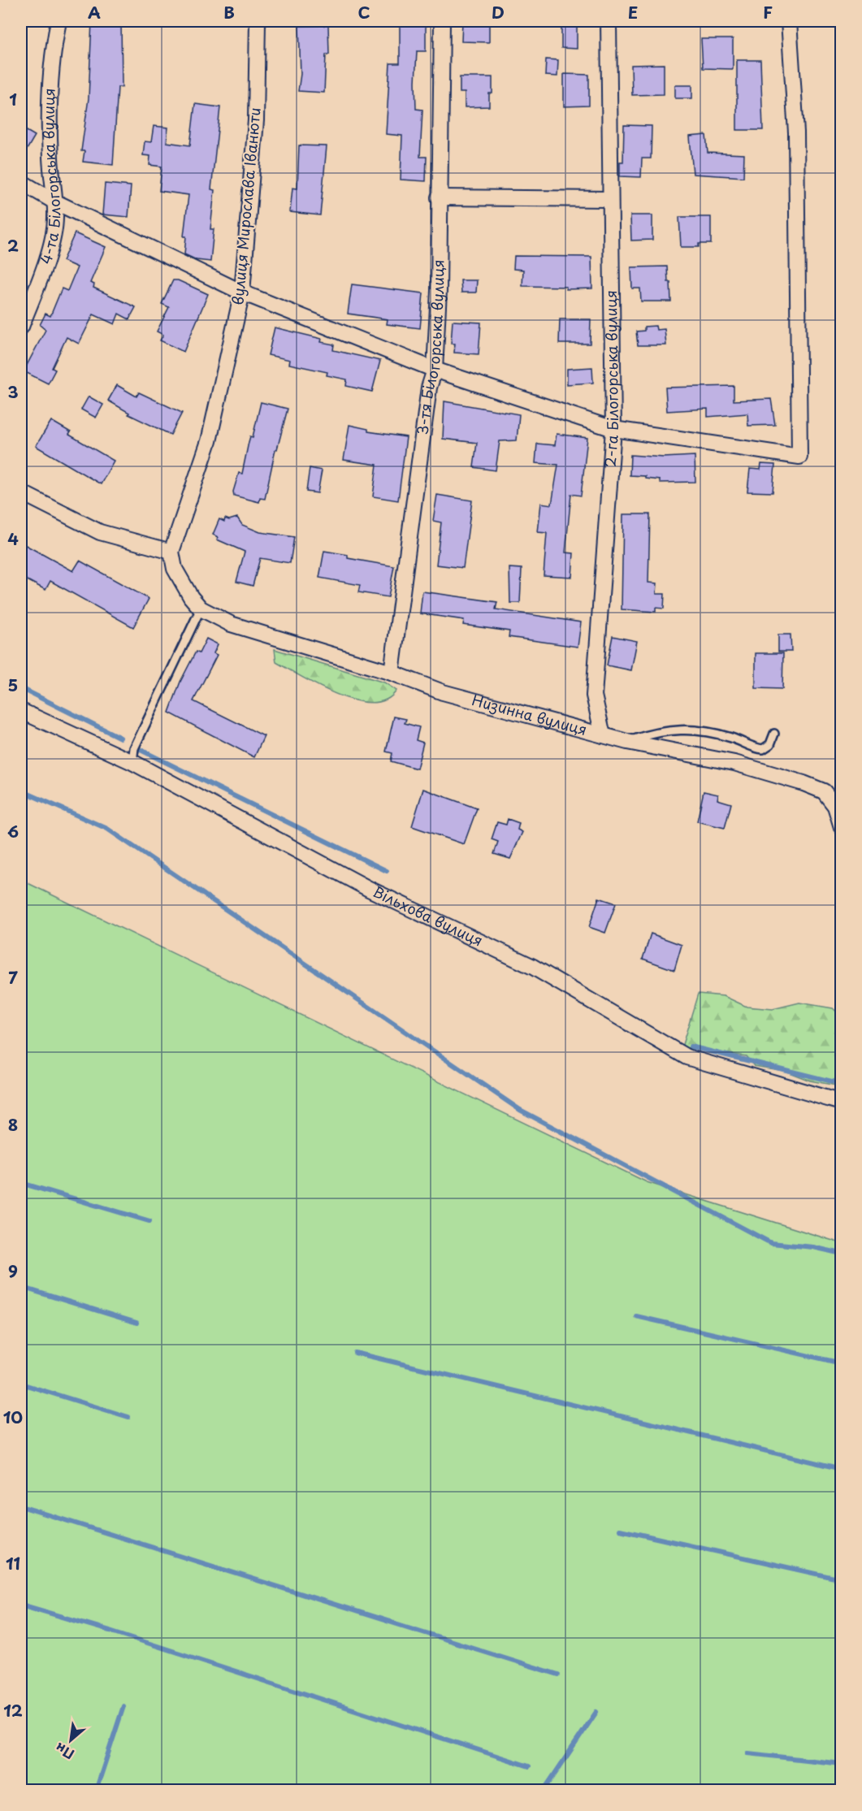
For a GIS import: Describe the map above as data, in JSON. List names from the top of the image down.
{
  "streets": {
    "street": [
      "4-та Білогорська вулиця",
      "вулиця Мирослава Іванюти",
      "3-тя Білогорська вулиця",
      "2-га Білогорська вулиця",
      "Низинна вулиця",
      "Вільхова вулиця"
    ]
  },
  "crossings": [
    ["3-тя Білогорська вулиця", "Низинна вулиця"],
    ["2-га Білогорська вулиця", "Низинна вулиця"]
  ],
  "north": "bottom left",
  "grid": {
    "columns": [
      "A",
      "B",
      "C",
      "D",
      "E",
      "F"
    ],
    "rows": [
      "1",
      "2",
      "3",
      "4",
      "5",
      "6",
      "7",
      "8",
      "9",
      "10",
      "11",
      "12"
    ]
  }
}
